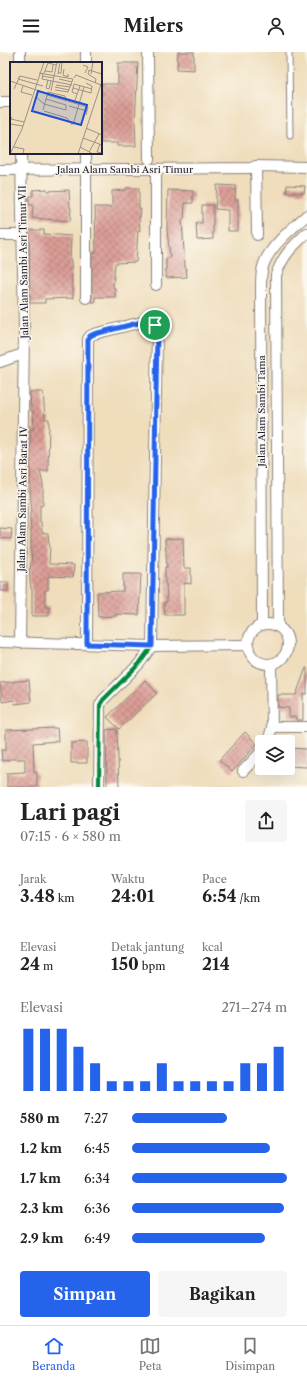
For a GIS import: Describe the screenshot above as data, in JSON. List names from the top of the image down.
{
  "streets": {
    "street": [
      "Jalan Alam Sambi Asri Timur",
      "Jalan Alam Sambi Asri Timur VII",
      "Jalan Alam Sambi Tama",
      "Jalan Alam Sambi Asri Barat IV"
    ]
  },
  "crossings": [
    ["Jalan Alam Sambi Asri Timur", "Jalan Alam Sambi Asri Timur VII"],
    ["Jalan Alam Sambi Asri Timur VII", "Jalan Alam Sambi Asri Barat IV"]
  ],
  "page": {
    "header": "Milers",
    "heading": ["Lari pagi", "07:15 · 6 × 580 m"],
    "stats": [
      ["Jarak", "3.48 km"],
      ["Waktu", "24:01"],
      ["Pace", "6:54 /km"],
      ["Elevasi", "24 m"],
      ["Detak jantung", "150 bpm"],
      ["kcal", "214"]
    ],
    "chart": ["Elevasi", "271–274 m"],
    "list": [
      {
        "name": "580 m",
        "note": "7:27"
      },
      {
        "name": "1.2 km",
        "note": "6:45"
      },
      {
        "name": "1.7 km",
        "note": "6:34"
      },
      {
        "name": "2.3 km",
        "note": "6:36"
      },
      {
        "name": "2.9 km",
        "note": "6:49"
      }
    ],
    "buttons": ["Simpan", "Bagikan"],
    "tabs": ["Beranda", "Peta", "Disimpan"]
  }
}
